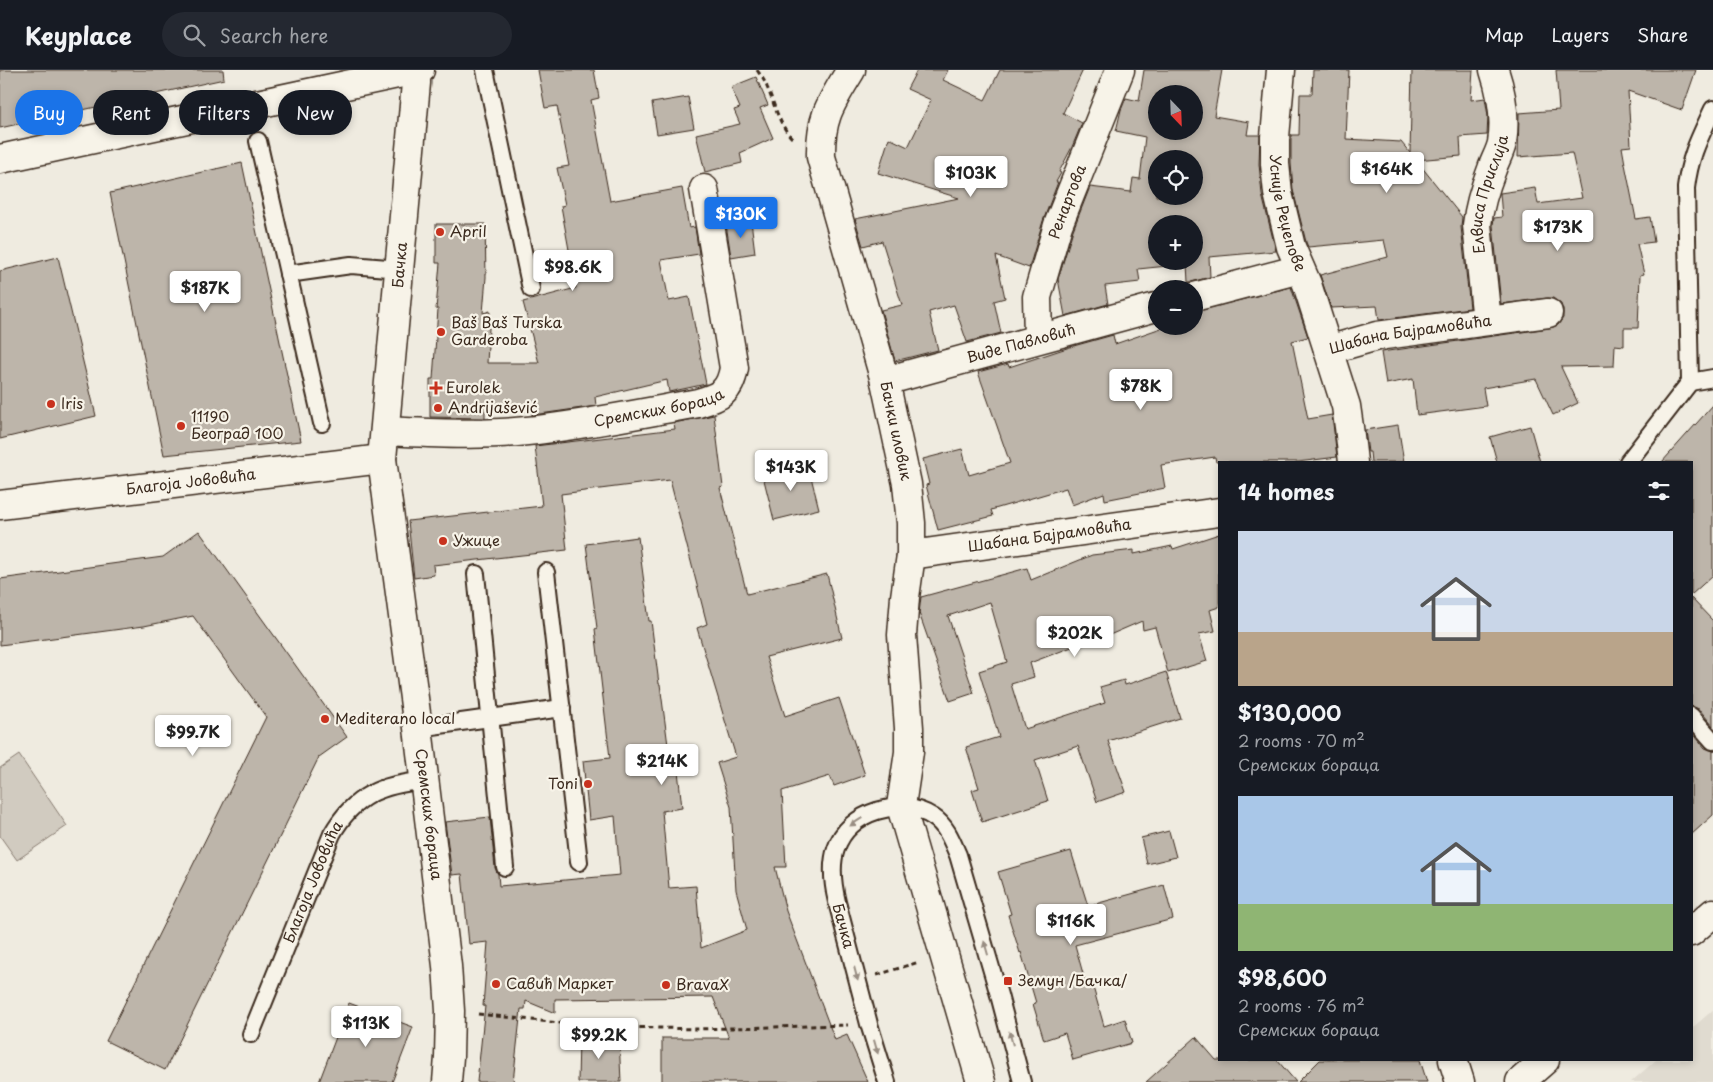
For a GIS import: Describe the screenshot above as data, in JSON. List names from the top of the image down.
{
  "streets": {
    "street": [
      "Елвиса Прислија",
      "Ренартова",
      "Усније Реџепове",
      "Бачка",
      "Шабана Бајрамовића",
      "Виде Павловић",
      "Сремских бораца",
      "Бачки иловик",
      "Благоја Јововића"
    ]
  },
  "crossings": [
    ["Елвиса Прислија", "Шабана Бајрамовића"],
    ["Ренартова", "Виде Павловић"],
    ["Усније Реџепове", "Шабана Бајрамовића"],
    ["Бачка", "Сремских бораца"],
    ["Бачка", "Бачки иловик"],
    ["Бачка", "Благоја Јововића"],
    ["Шабана Бајрамовића", "Бачки иловик"],
    ["Виде Павловић", "Бачки иловик"],
    ["Сремских бораца", "Благоја Јововића"]
  ],
  "places": {
    "other": [
      "April",
      "Baš Baš Turska Garderoba",
      "Iris",
      "Andrijašević",
      "11190 Београд 100",
      "Ужице",
      "Mediterano local",
      "Toni",
      "Савић Маркет",
      "BravaX"
    ],
    "health": ["Eurolek"],
    "transit": ["Земун /Бачка/"]
  },
  "north": "bottom right",
  "page": {
    "header": "Keyplace",
    "search": "Search here",
    "nav": ["Map", "Layers", "Share"],
    "map_buttons": ["+", "−"],
    "chip": [
      "Buy",
      "Rent",
      "Filters",
      "New"
    ],
    "price": [
      "$164K",
      "$103K",
      "$130K",
      "$173K",
      "$98.6K",
      "$187K",
      "$78K",
      "$143K",
      "$202K",
      "$99.7K",
      "$214K",
      "$116K",
      "$113K",
      "$99.2K"
    ],
    "heading": "14 homes",
    "list": [
      {
        "name": "$130,000",
        "note": "2 rooms · 70 m² · Сремских бораца"
      },
      {
        "name": "$98,600",
        "note": "2 rooms · 76 m² · Сремских бораца"
      }
    ]
  }
}
